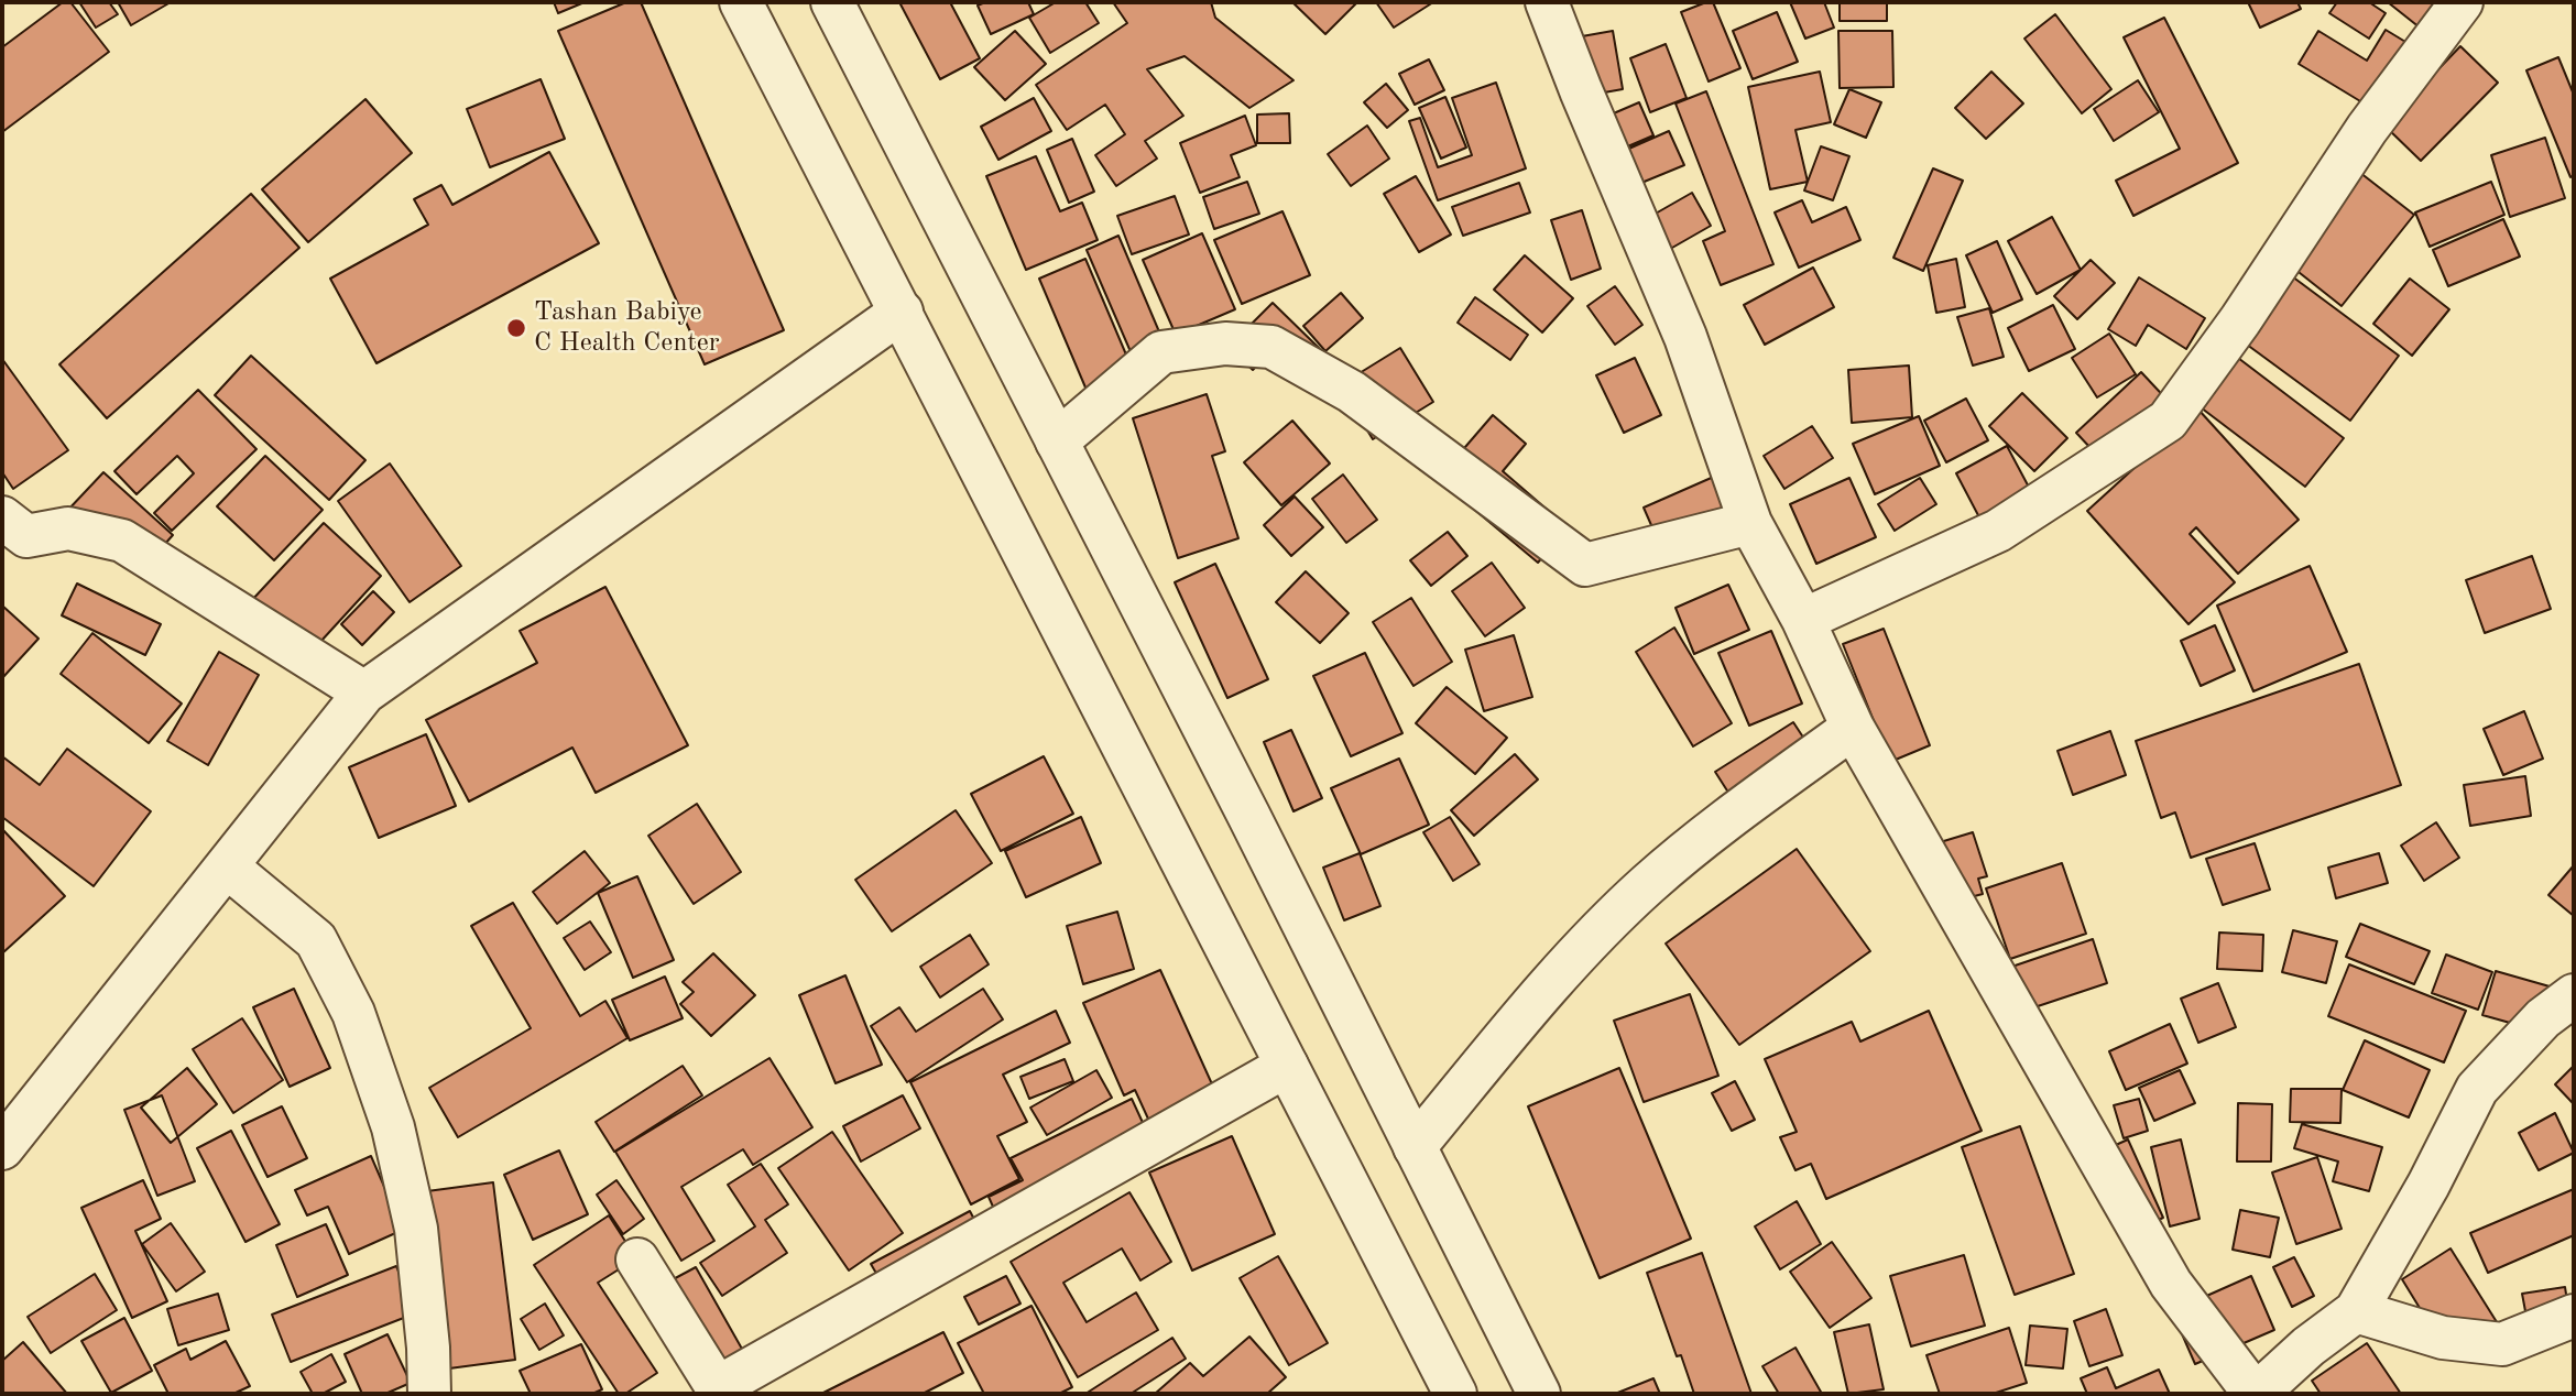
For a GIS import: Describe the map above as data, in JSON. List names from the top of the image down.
{
  "places": ["Tashan Babiye C Health Center"]
}
